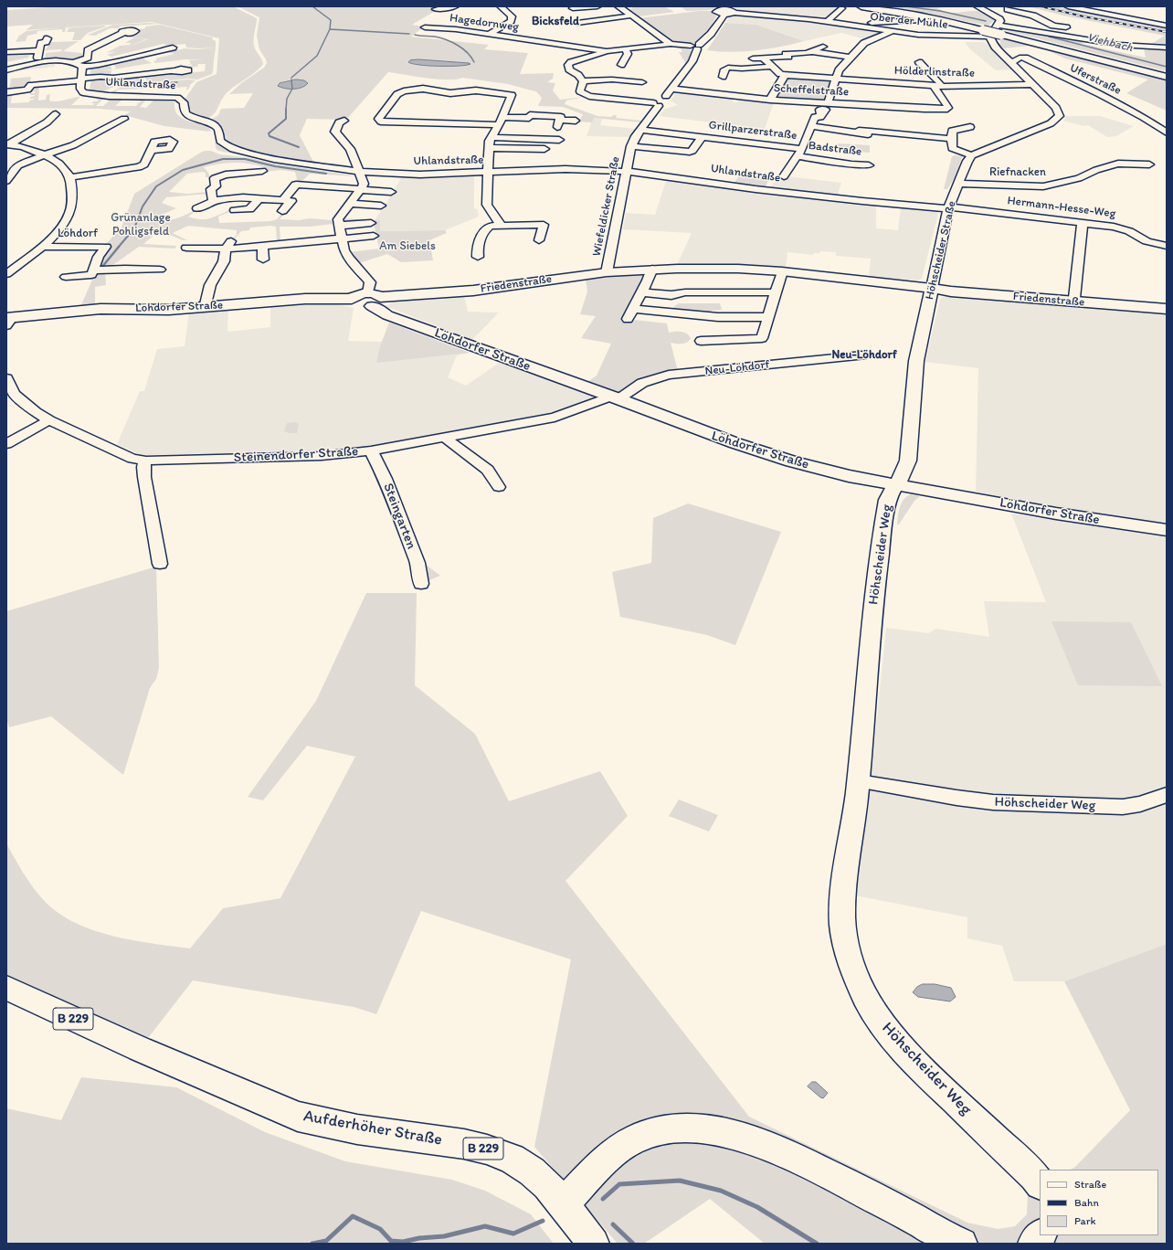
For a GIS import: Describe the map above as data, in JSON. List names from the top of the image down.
{
  "streets": {
    "main road": [
      "Höhscheider Straße",
      "Friedenstraße",
      "Löhdorfer Straße",
      "Höhscheider Weg",
      "B 229",
      "Aufderhöher Straße"
    ],
    "street": [
      "Ober der Mühle",
      "Hagedornweg",
      "Hölderlinstraße",
      "Uferstraße",
      "Uhlandstraße",
      "Scheffelstraße",
      "Grillparzerstraße",
      "Badstraße",
      "Riefnacken",
      "Wiefeldicker Straße",
      "Hermann-Hesse-Weg",
      "Löhdorf",
      "Neu-Löhdorf",
      "Steinendorfer Straße",
      "Steingarten"
    ]
  },
  "crossings": [
    ["Ober der Mühle", "Badstraße"],
    ["Ober der Mühle", "Wiefeldicker Straße"],
    ["Hölderlinstraße", "Scheffelstraße"],
    ["Hölderlinstraße", "Badstraße"],
    ["Uhlandstraße", "Wiefeldicker Straße"],
    ["Uhlandstraße", "Hermann-Hesse-Weg"],
    ["Uhlandstraße", "Höhscheider Straße"],
    ["Scheffelstraße", "Badstraße"],
    ["Scheffelstraße", "Wiefeldicker Straße"],
    ["Grillparzerstraße", "Badstraße"],
    ["Grillparzerstraße", "Wiefeldicker Straße"],
    ["Riefnacken", "Höhscheider Straße"],
    ["Wiefeldicker Straße", "Friedenstraße"],
    ["Hermann-Hesse-Weg", "Höhscheider Straße"],
    ["Höhscheider Straße", "Friedenstraße"],
    ["Höhscheider Straße", "Löhdorfer Straße"],
    ["Höhscheider Straße", "Höhscheider Weg"],
    ["Friedenstraße", "Löhdorfer Straße"],
    ["Löhdorfer Straße", "Neu-Löhdorf"],
    ["Löhdorfer Straße", "Steinendorfer Straße"],
    ["Löhdorfer Straße", "Höhscheider Weg"],
    ["Neu-Löhdorf", "Steinendorfer Straße"],
    ["Steinendorfer Straße", "Steingarten"]
  ],
  "districts": ["Bicksfeld", "Neu-Löhdorf"],
  "water": ["Viehbach"],
  "parks": ["Grünanlage Pohligsfeld", "Am Siebels"],
  "legend": ["Straße", "Bahn", "Park"]
}
